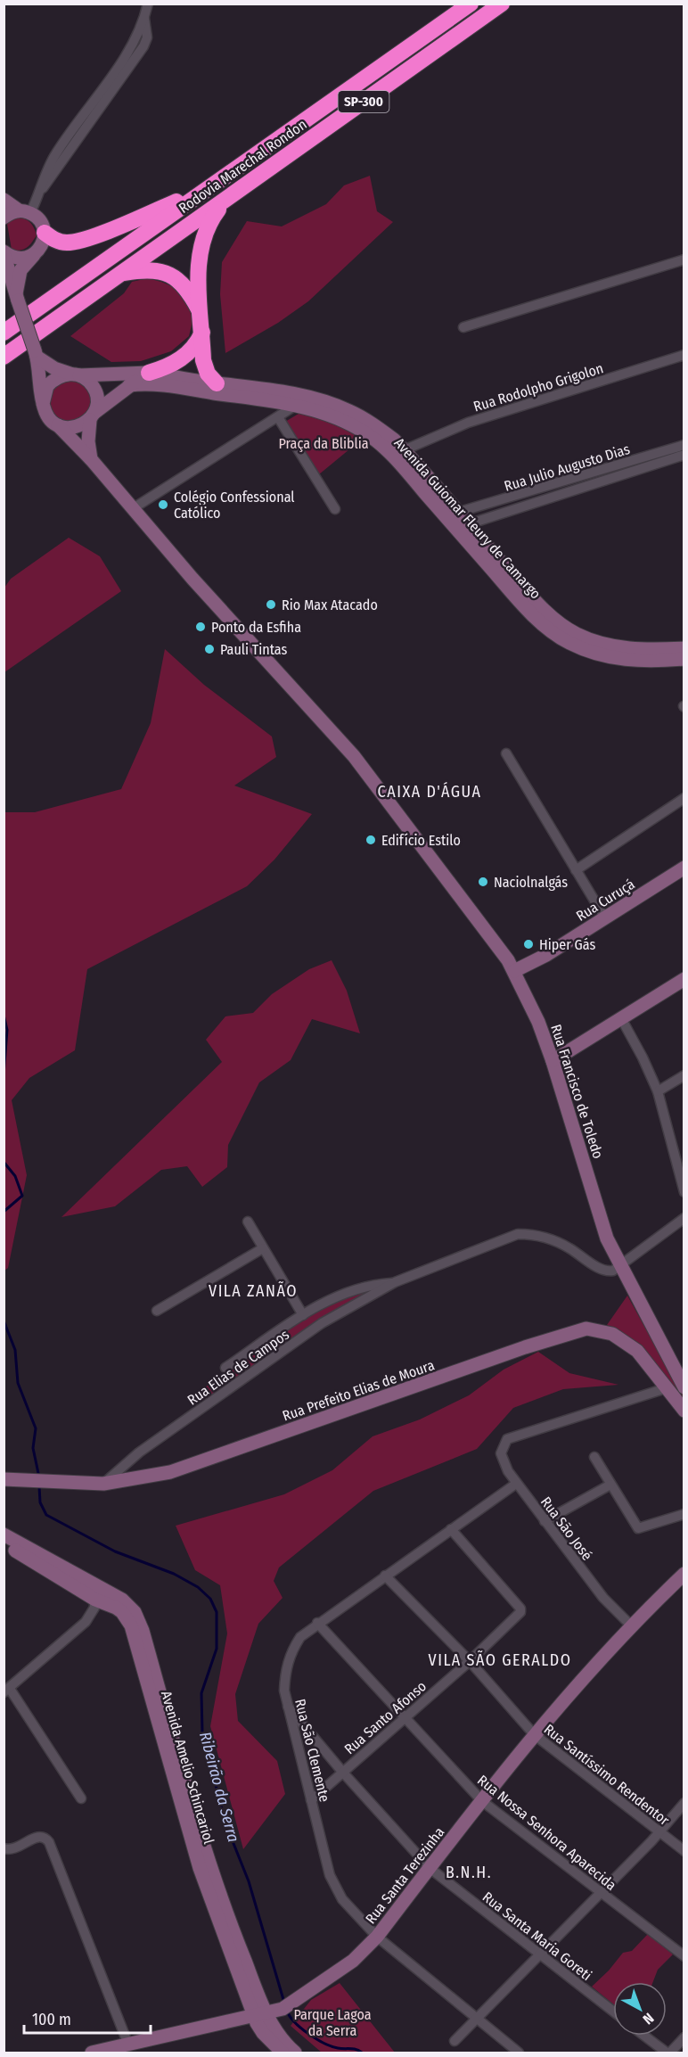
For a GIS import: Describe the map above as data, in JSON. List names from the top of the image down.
{
  "streets": {
    "highway": ["SP-300", "Rodovia Marechal Rondon"],
    "street": [
      "Rua Rodolpho Grigolon",
      "Rua Julio Augusto Dias",
      "Avenida Guiomar Fleury de Camargo",
      "Rua Curuçá",
      "Rua Francisco de Toledo",
      "Rua Elias de Campos",
      "Rua Prefeito Elias de Moura",
      "Rua São José",
      "Rua Santo Afonso",
      "Rua São Clemente",
      "Avenida Amelio Schincariol",
      "Rua Santíssimo Rendentor",
      "Rua Nossa Senhora Aparecida",
      "Rua Santa Terezinha",
      "Rua Santa Maria Goreti"
    ]
  },
  "crossings": [
    ["Rua Julio Augusto Dias", "Avenida Guiomar Fleury de Camargo"],
    ["Rua Curuçá", "Rua Francisco de Toledo"],
    ["Rua Francisco de Toledo", "Rua Elias de Campos"],
    ["Rua Elias de Campos", "Rua Prefeito Elias de Moura"],
    ["Rua Prefeito Elias de Moura", "Rua São José"],
    ["Rua São José", "Rua São Clemente"],
    ["Rua São José", "Rua Santa Terezinha"],
    ["Rua Santo Afonso", "Rua São Clemente"],
    ["Rua Santo Afonso", "Rua Santíssimo Rendentor"],
    ["Rua Santo Afonso", "Rua Nossa Senhora Aparecida"],
    ["Rua Santo Afonso", "Rua Santa Maria Goreti"],
    ["Rua São Clemente", "Rua Santíssimo Rendentor"],
    ["Rua São Clemente", "Rua Nossa Senhora Aparecida"],
    ["Rua São Clemente", "Rua Santa Terezinha"],
    ["Rua São Clemente", "Rua Santa Maria Goreti"],
    ["Avenida Amelio Schincariol", "Rua Santa Terezinha"],
    ["Rua Santíssimo Rendentor", "Rua Santa Terezinha"],
    ["Rua Nossa Senhora Aparecida", "Rua Santa Terezinha"],
    ["Rua Santa Terezinha", "Rua Santa Maria Goreti"]
  ],
  "districts": [
    "CAIXA D'ÁGUA",
    "VILA ZANÃO",
    "VILA SÃO GERALDO",
    "B.N.H."
  ],
  "water": ["Ribeirão da Serra"],
  "parks": ["Praça da Bliblia", "Parque Lagoa da Serra"],
  "places": [
    "Colégio Confessional Católico",
    "Rio Max Atacado",
    "Ponto da Esfiha",
    "Pauli Tintas",
    "Edifício Estilo",
    "Naciolnalgás",
    "Hiper Gás"
  ],
  "scale_bar": "100 m",
  "north": "bottom right"
}
